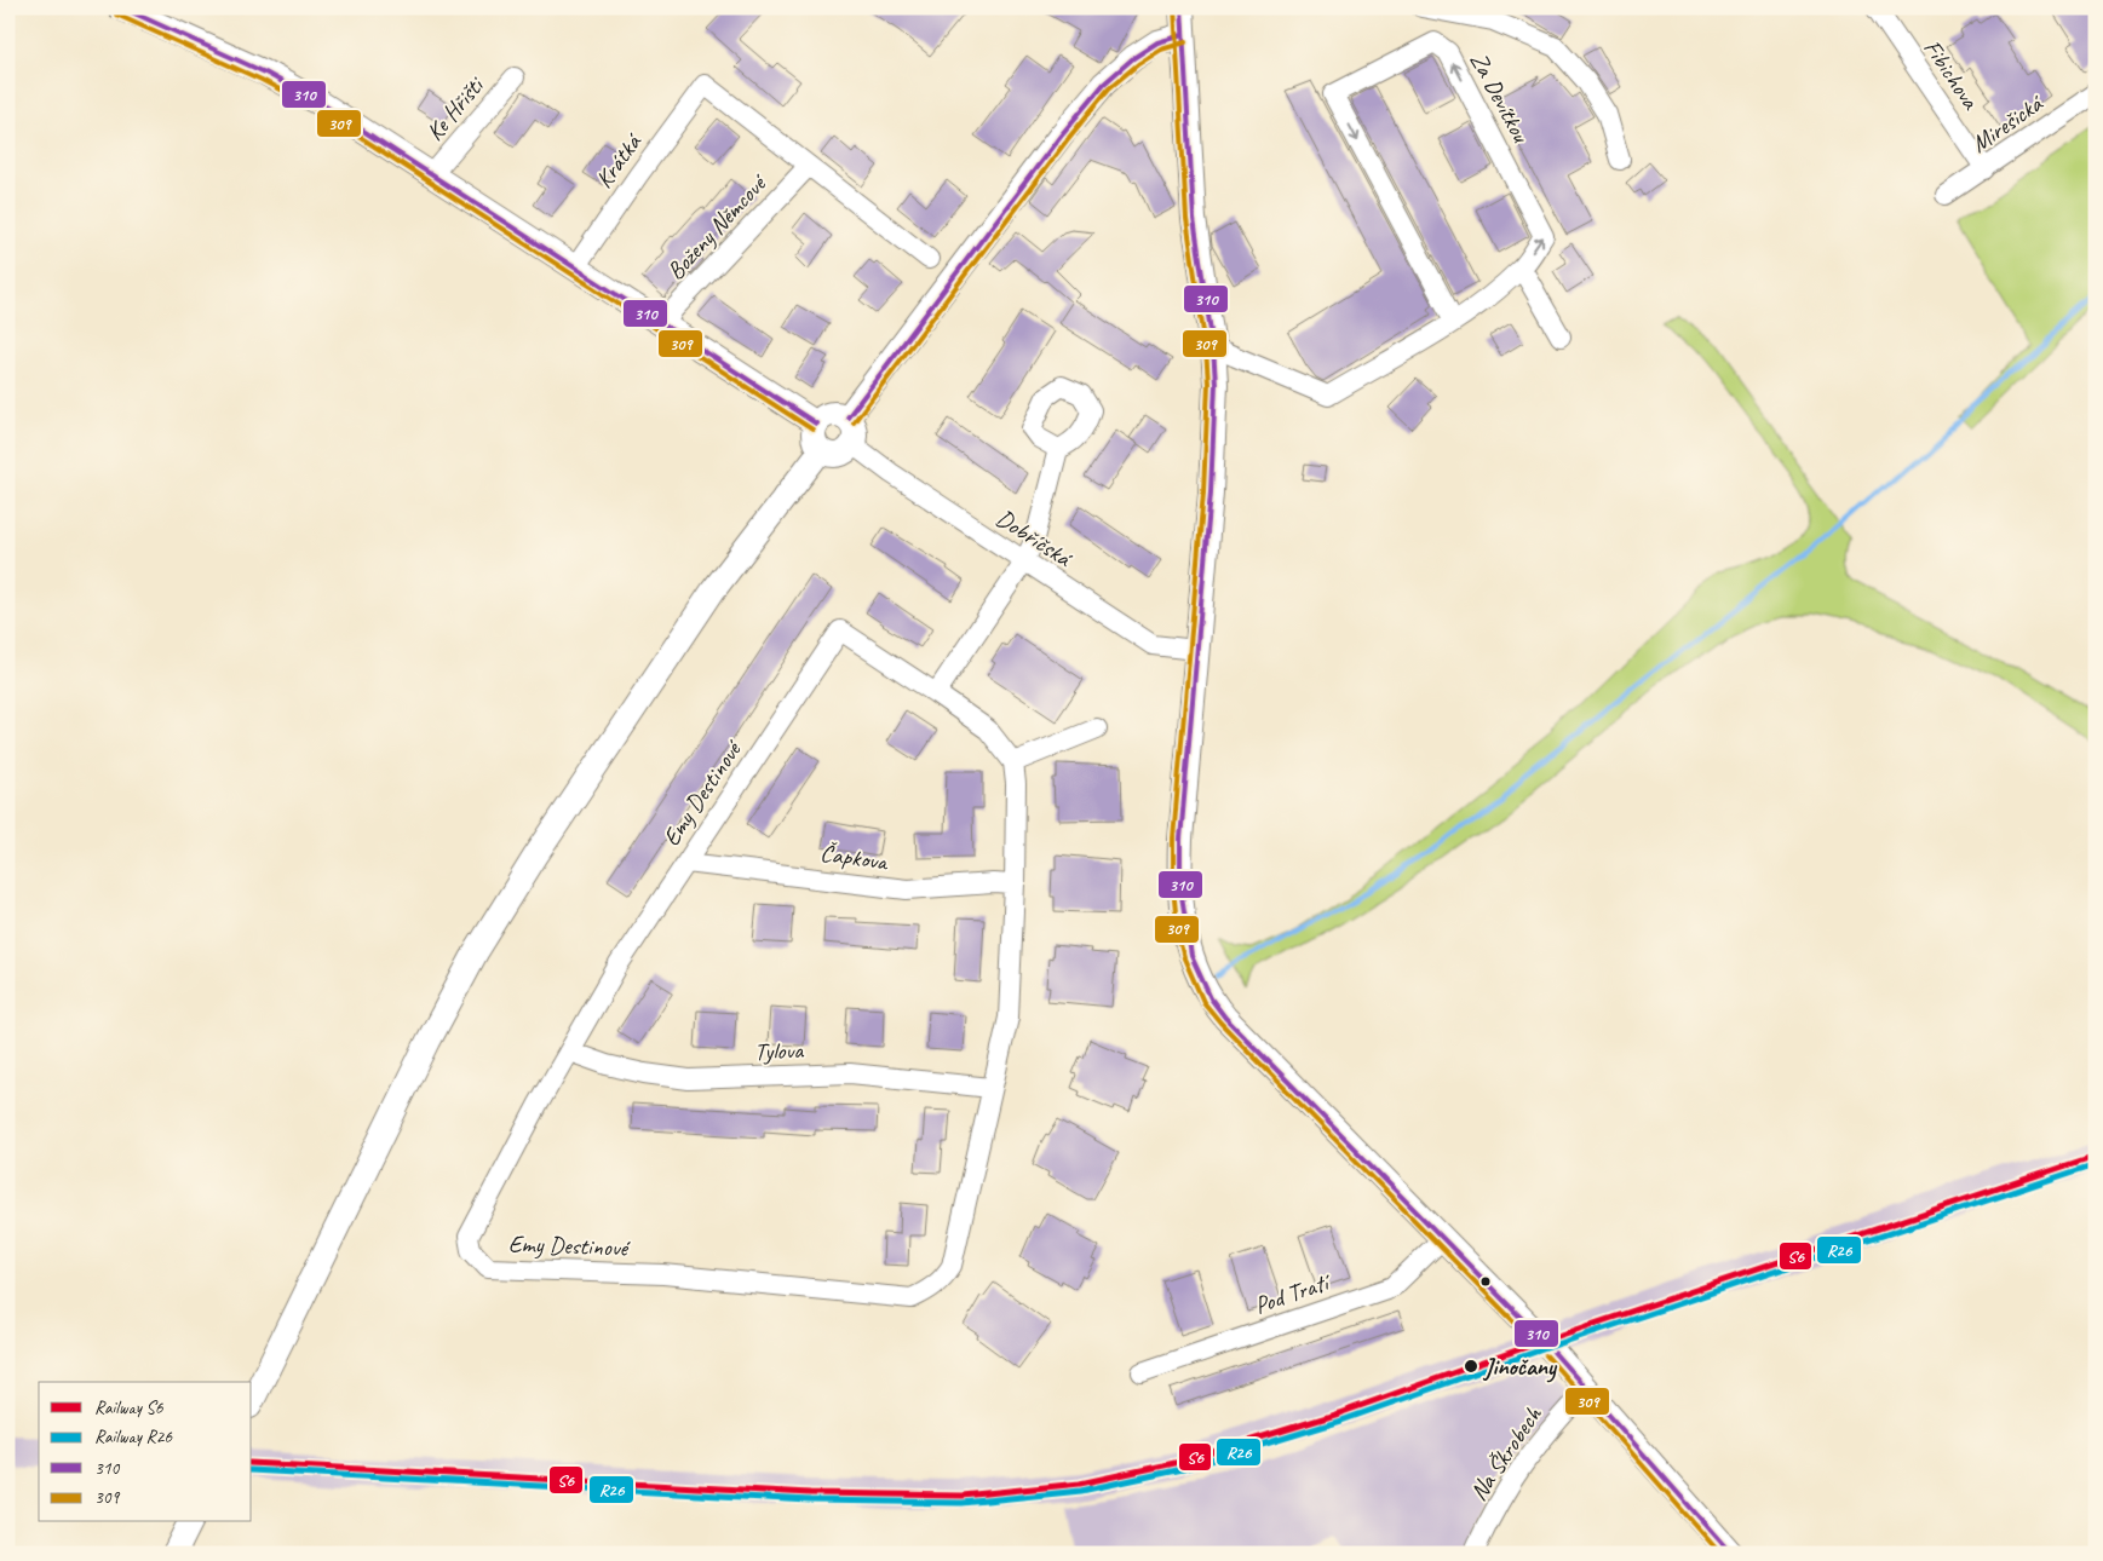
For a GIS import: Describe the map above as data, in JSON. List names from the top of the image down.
{
  "streets": {
    "street": [
      "Fibichova",
      "Za Devítkou",
      "Ke Hřišti",
      "Mirešická",
      "Krátká",
      "Boženy Němcové",
      "Dobříčská",
      "Emy Destinové",
      "Čapkova",
      "Tylova",
      "Pod Tratí",
      "Na Škrobech"
    ]
  },
  "crossings": [
    ["Fibichova", "Mirešická"],
    ["Krátká", "Boženy Němcové"],
    ["Emy Destinové", "Čapkova"],
    ["Emy Destinové", "Tylova"]
  ],
  "places": ["Jinočany"],
  "lines": [
    "transit line 310",
    "transit line 309",
    "rail line S6",
    "rail line R26"
  ],
  "legend": [
    "Railway S6",
    "Railway R26",
    "310",
    "309"
  ]
}
